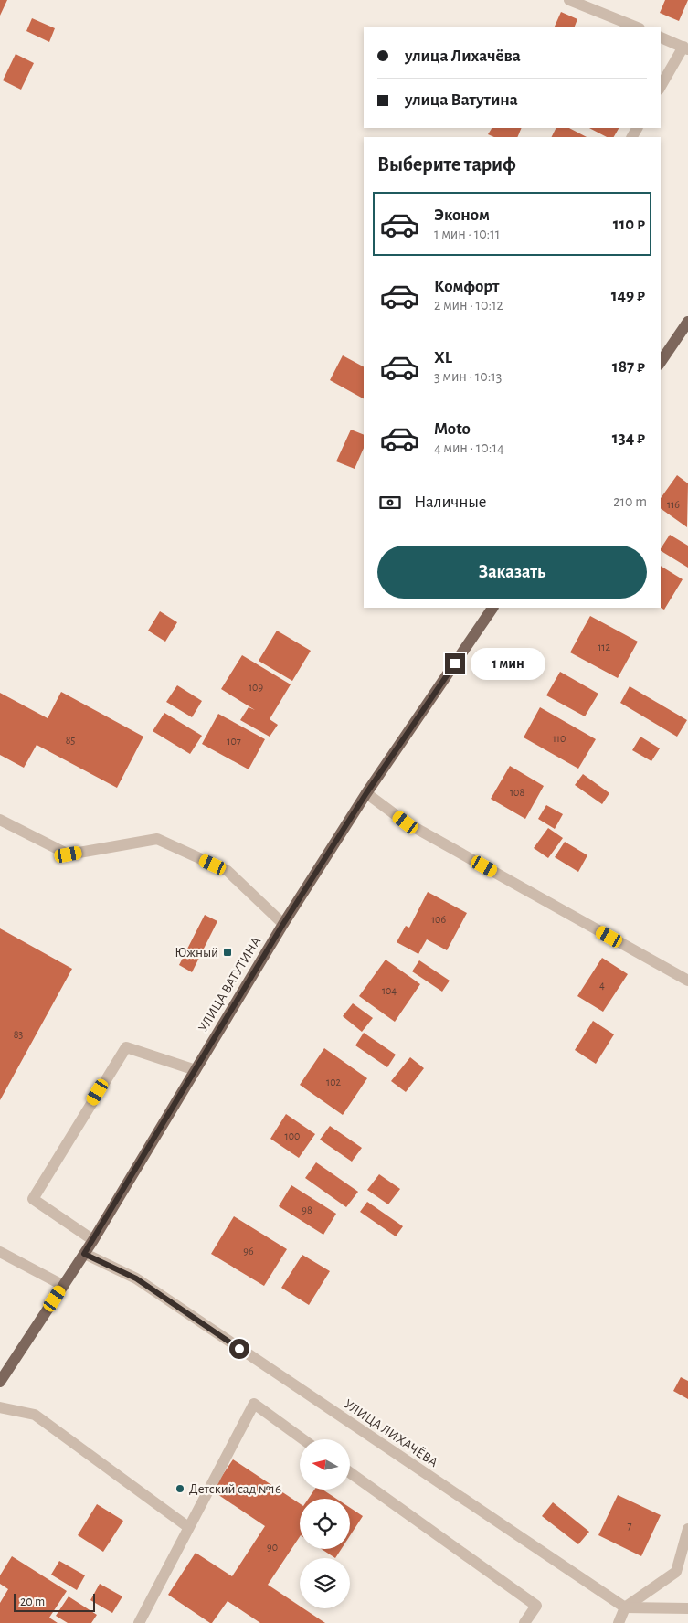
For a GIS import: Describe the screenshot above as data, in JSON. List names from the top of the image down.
{
  "streets": {
    "main road": ["УЛИЦА ВАТУТИНА"],
    "street": ["УЛИЦА ЛИХАЧЁВА"]
  },
  "crossings": [
    ["УЛИЦА ВАТУТИНА", "УЛИЦА ЛИХАЧЁВА"]
  ],
  "places": {
    "transit": ["Южный"],
    "other": ["Детский сад №16"]
  },
  "house_numbers": [
    "116",
    "112",
    "109",
    "110",
    "85",
    "107",
    "108",
    "106",
    "4",
    "104",
    "83",
    "102",
    "100",
    "98",
    "96",
    "7",
    "90"
  ],
  "scale_bar": "20 m",
  "north": "left",
  "page": {
    "banner": ["улица Лихачёва", "улица Ватутина"],
    "heading": "Выберите тариф",
    "list": [
      {
        "name": "Эконом",
        "note": "1 мин · 10:11",
        "value": "110 ₽"
      },
      {
        "name": "Комфорт",
        "note": "2 мин · 10:12",
        "value": "149 ₽"
      },
      {
        "name": "XL",
        "note": "3 мин · 10:13",
        "value": "187 ₽"
      },
      {
        "name": "Moto",
        "note": "4 мин · 10:14",
        "value": "134 ₽"
      }
    ],
    "pay": ["Наличные", "210 m"],
    "buttons": "Заказать",
    "bubble": "1 мин",
    "scale": "20 m"
  }
}
